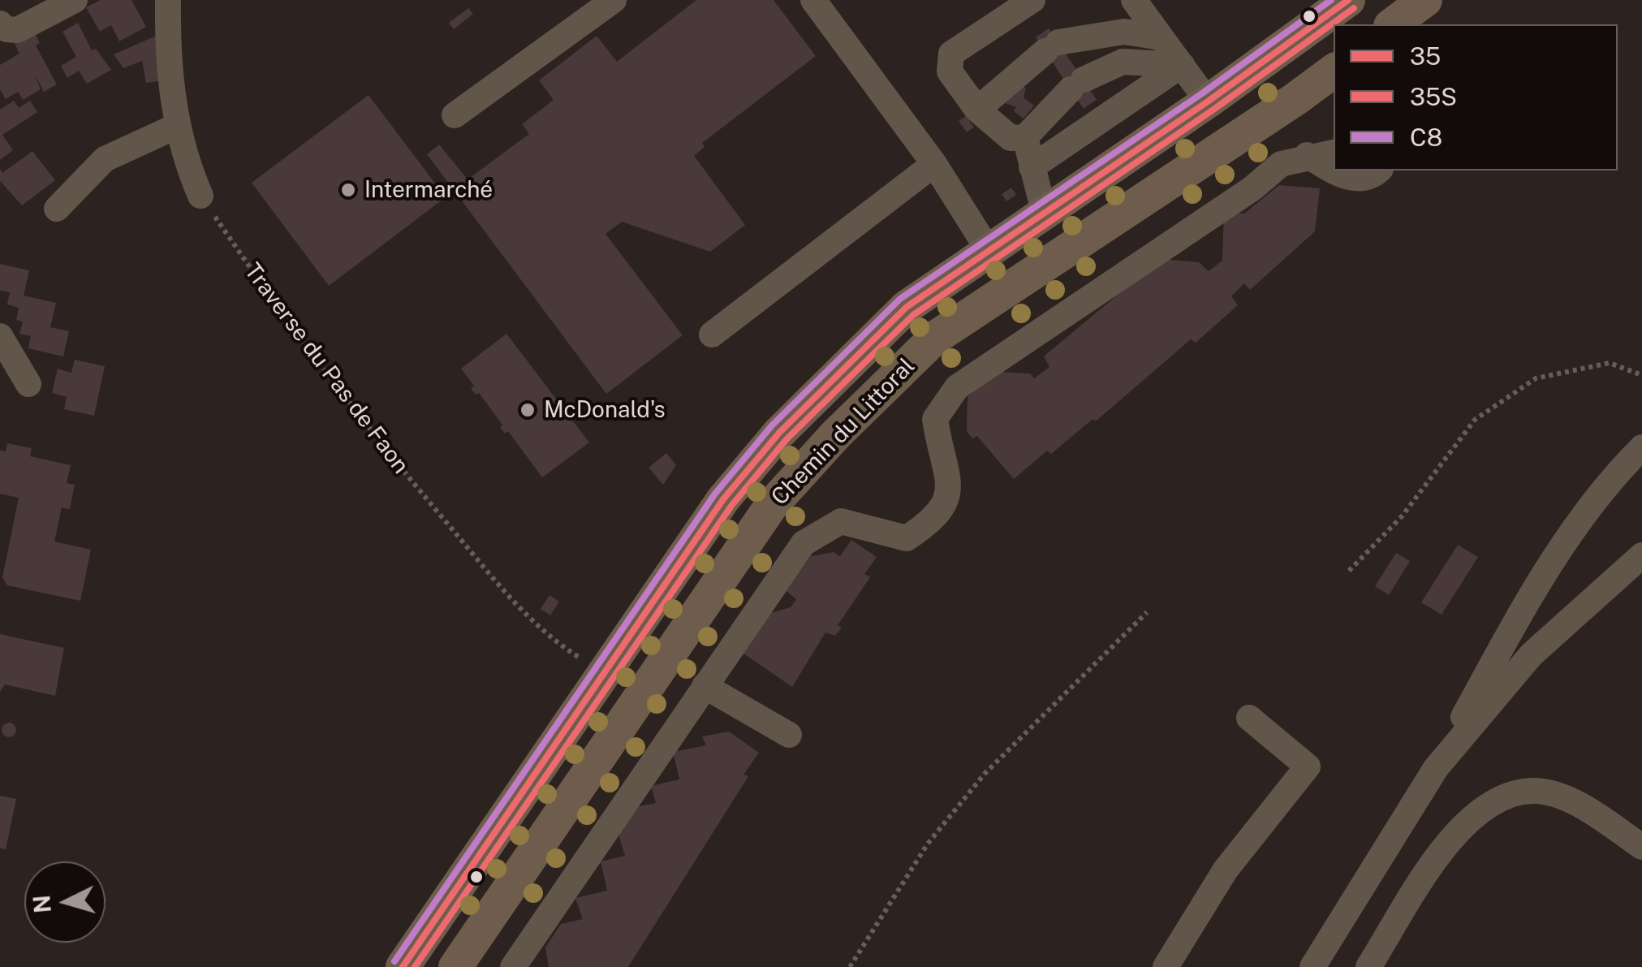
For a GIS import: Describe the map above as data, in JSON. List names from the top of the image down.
{
  "streets": {
    "main road": ["Chemin du Littoral"],
    "path": ["Traverse du Pas de Faon"]
  },
  "crossings": [
    ["Traverse du Pas de Faon", "Chemin du Littoral"]
  ],
  "places": ["Intermarché", "McDonald's"],
  "lines": ["transit line 35", "transit line C8", "transit line 35S"],
  "legend": ["35", "35S", "C8"],
  "north": "left"
}
